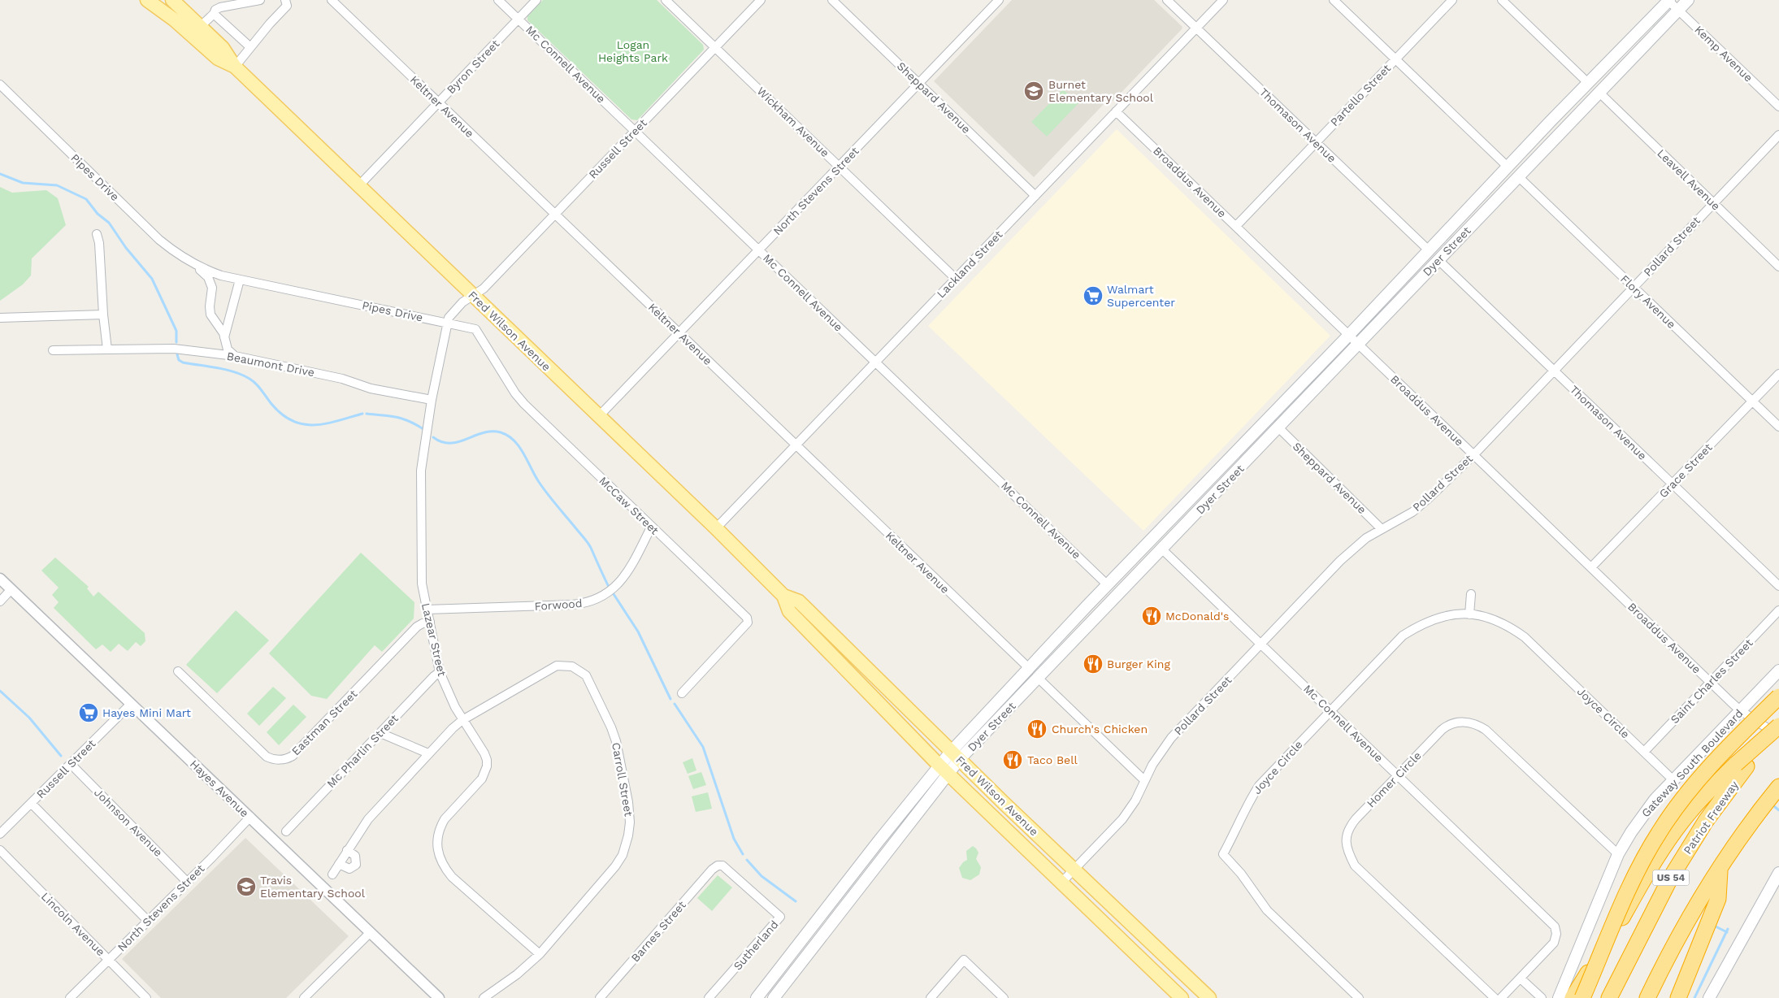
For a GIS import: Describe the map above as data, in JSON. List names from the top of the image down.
{
  "streets": {
    "highway": ["Patriot Freeway", "US 54"],
    "main road": ["Dyer Street", "Fred Wilson Avenue", "Gateway South Boulevard"],
    "street": [
      "Kemp Avenue",
      "Mc Connell Avenue",
      "Byron Street",
      "Partello Street",
      "Sheppard Avenue",
      "Keltner Avenue",
      "Wickham Avenue",
      "Thomason Avenue",
      "Russell Street",
      "Pipes Drive",
      "Leavell Avenue",
      "Broaddus Avenue",
      "North Stevens Street",
      "Pollard Street",
      "Lackland Street",
      "Flory Avenue",
      "Beaumont Drive",
      "Grace Street",
      "McCaw Street",
      "Forwood",
      "Lazear Street",
      "Saint Charles Street",
      "Joyce Circle",
      "Eastman Street",
      "Mc Pharlin Street",
      "Carroll Street",
      "Homer Circle",
      "Hayes Avenue",
      "Johnson Avenue",
      "Lincoln Avenue",
      "Barnes Street",
      "Sutherland"
    ]
  },
  "crossings": [
    ["Kemp Avenue", "Dyer Street"],
    ["Mc Connell Avenue", "Byron Street"],
    ["Mc Connell Avenue", "Russell Street"],
    ["Mc Connell Avenue", "North Stevens Street"],
    ["Mc Connell Avenue", "Pollard Street"],
    ["Mc Connell Avenue", "Dyer Street"],
    ["Mc Connell Avenue", "Lackland Street"],
    ["Mc Connell Avenue", "Joyce Circle"],
    ["Mc Connell Avenue", "Homer Circle"],
    ["Byron Street", "Keltner Avenue"],
    ["Byron Street", "Fred Wilson Avenue"],
    ["Partello Street", "Thomason Avenue"],
    ["Partello Street", "Broaddus Avenue"],
    ["Sheppard Avenue", "North Stevens Street"],
    ["Sheppard Avenue", "Pollard Street"],
    ["Sheppard Avenue", "Dyer Street"],
    ["Sheppard Avenue", "Lackland Street"],
    ["Keltner Avenue", "Russell Street"],
    ["Keltner Avenue", "North Stevens Street"],
    ["Keltner Avenue", "Dyer Street"],
    ["Keltner Avenue", "Lackland Street"],
    ["Wickham Avenue", "Russell Street"],
    ["Wickham Avenue", "North Stevens Street"],
    ["Wickham Avenue", "Lackland Street"],
    ["Thomason Avenue", "Pollard Street"],
    ["Thomason Avenue", "Dyer Street"],
    ["Thomason Avenue", "Lackland Street"],
    ["Thomason Avenue", "Grace Street"],
    ["Russell Street", "Pipes Drive"],
    ["Russell Street", "Fred Wilson Avenue"],
    ["Russell Street", "McCaw Street"],
    ["Russell Street", "Lazear Street"],
    ["Russell Street", "Hayes Avenue"],
    ["Russell Street", "Johnson Avenue"],
    ["Pipes Drive", "Beaumont Drive"],
    ["Pipes Drive", "McCaw Street"],
    ["Pipes Drive", "Lazear Street"],
    ["Leavell Avenue", "Pollard Street"],
    ["Leavell Avenue", "Dyer Street"],
    ["Broaddus Avenue", "Pollard Street"],
    ["Broaddus Avenue", "Dyer Street"],
    ["Broaddus Avenue", "Lackland Street"],
    ["Broaddus Avenue", "Grace Street"],
    ["Broaddus Avenue", "Saint Charles Street"],
    ["Broaddus Avenue", "Gateway South Boulevard"],
    ["North Stevens Street", "Fred Wilson Avenue"],
    ["North Stevens Street", "Hayes Avenue"],
    ["North Stevens Street", "Johnson Avenue"],
    ["North Stevens Street", "Lincoln Avenue"],
    ["Pollard Street", "Flory Avenue"],
    ["Pollard Street", "Fred Wilson Avenue"],
    ["Dyer Street", "Flory Avenue"],
    ["Dyer Street", "Fred Wilson Avenue"],
    ["Lackland Street", "Fred Wilson Avenue"],
    ["Flory Avenue", "Grace Street"],
    ["Beaumont Drive", "Lazear Street"],
    ["McCaw Street", "Forwood"],
    ["McCaw Street", "Lazear Street"],
    ["Forwood", "Lazear Street"],
    ["Lazear Street", "Eastman Street"],
    ["Lazear Street", "Mc Pharlin Street"],
    ["Lazear Street", "Carroll Street"],
    ["Saint Charles Street", "Joyce Circle"],
    ["Joyce Circle", "Gateway South Boulevard"],
    ["Gateway South Boulevard", "Homer Circle"],
    ["Barnes Street", "Sutherland"]
  ],
  "parks": ["Logan Heights Park"],
  "places": {
    "school or university": ["Burnet Elementary School", "Travis Elementary School"],
    "supermarket": ["Walmart Supercenter", "Hayes Mini Mart"],
    "restaurant": [
      "McDonald's",
      "Burger King",
      "Church's Chicken",
      "Taco Bell"
    ]
  }
}
